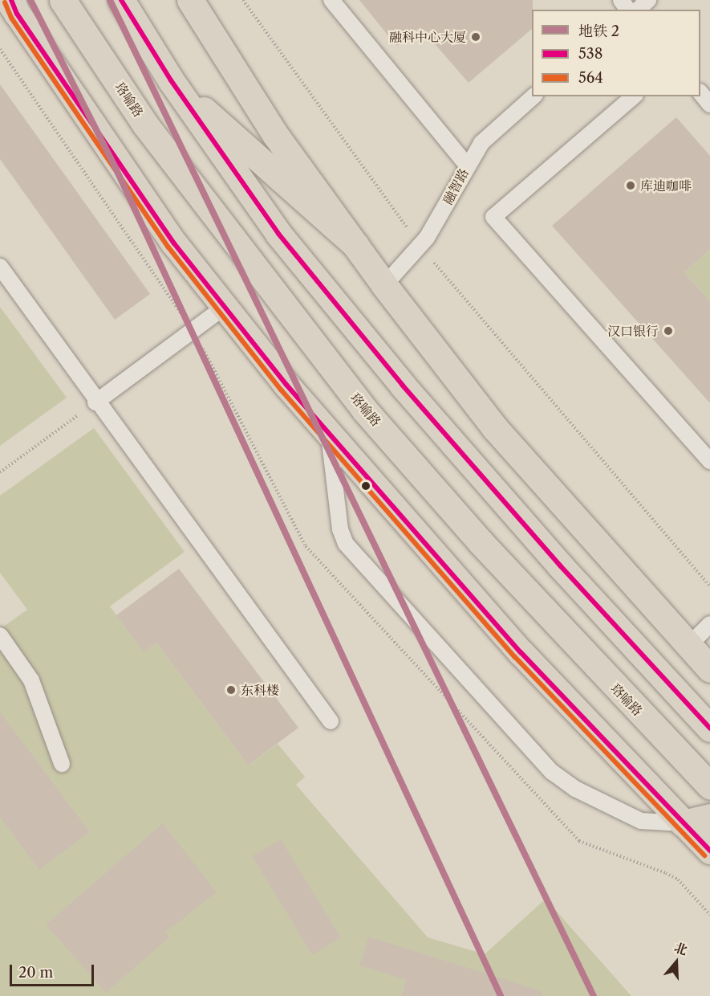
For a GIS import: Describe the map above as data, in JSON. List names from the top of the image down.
{
  "streets": {
    "main road": ["珞喻路"],
    "lane": ["融智路"]
  },
  "places": [
    "融科中心大厦",
    "库迪咖啡",
    "汉口银行",
    "东科楼"
  ],
  "lines": ["metro line 2", "transit line 538", "transit line 564"],
  "legend": ["地铁 2", "538", "564"],
  "scale_bar": "20 m",
  "north": "top"
}
